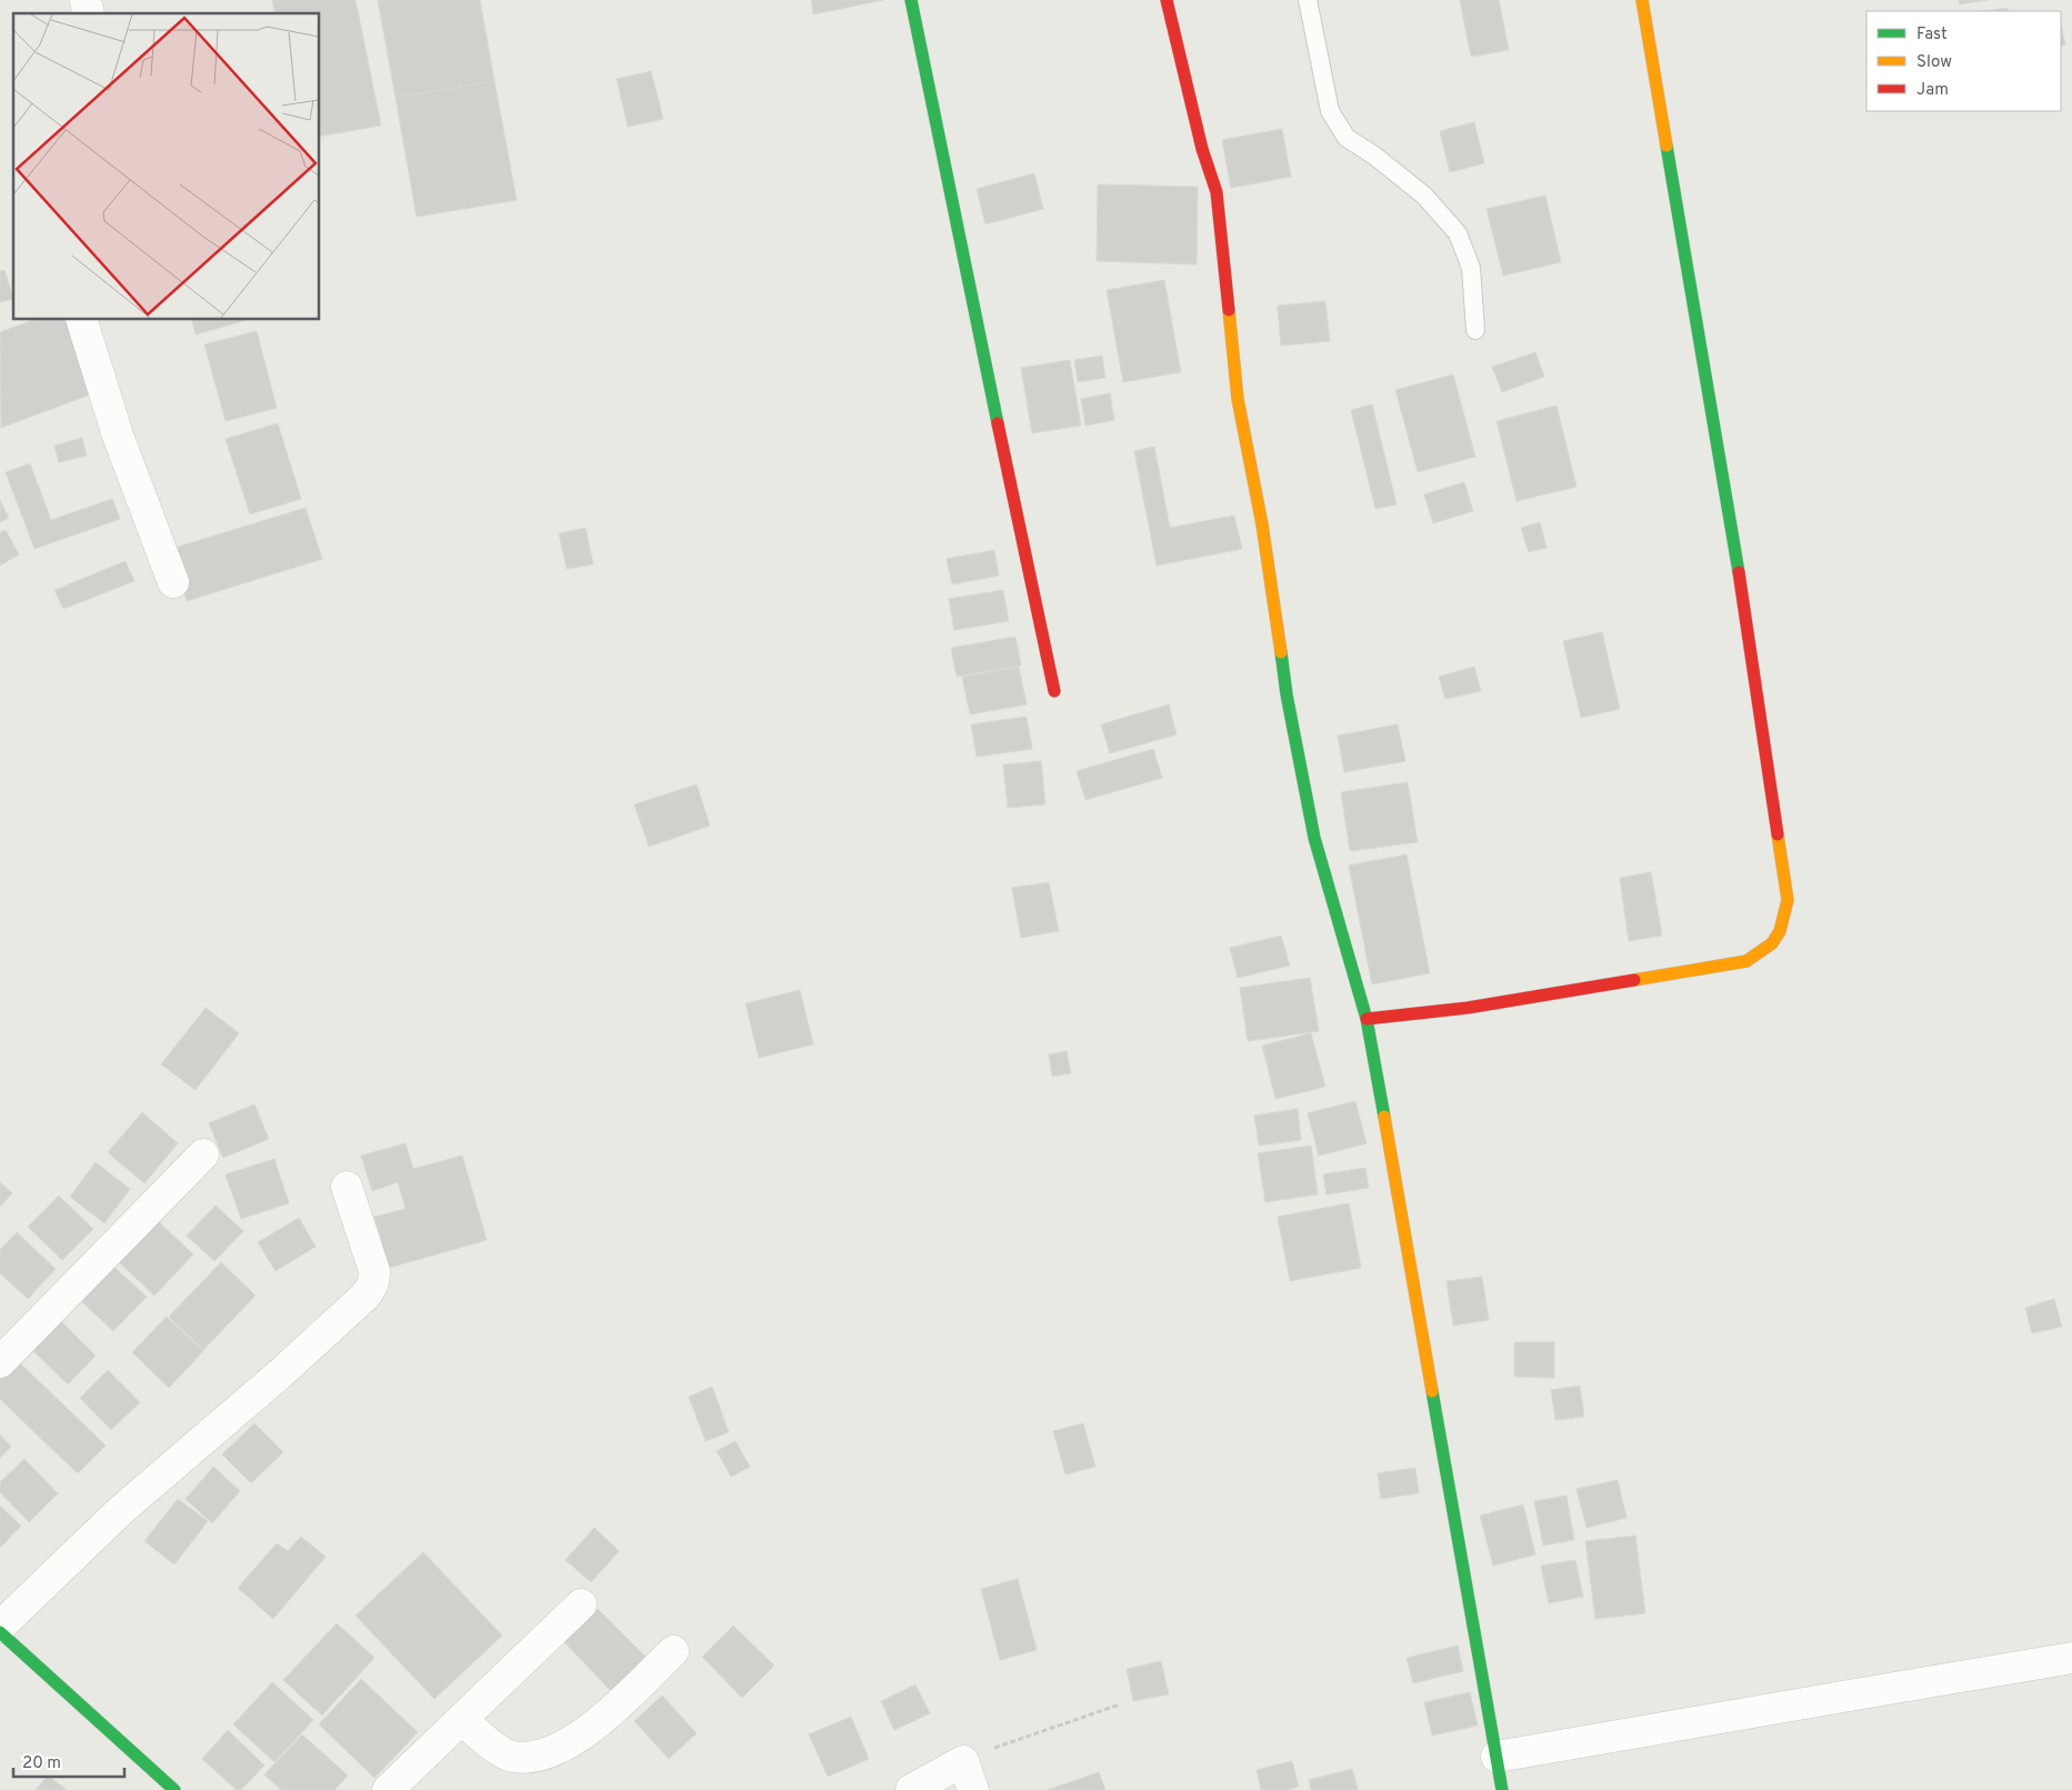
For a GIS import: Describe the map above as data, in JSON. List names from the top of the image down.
{
  "legend": ["Fast", "Slow", "Jam"],
  "scale_bar": "20 m"
}
